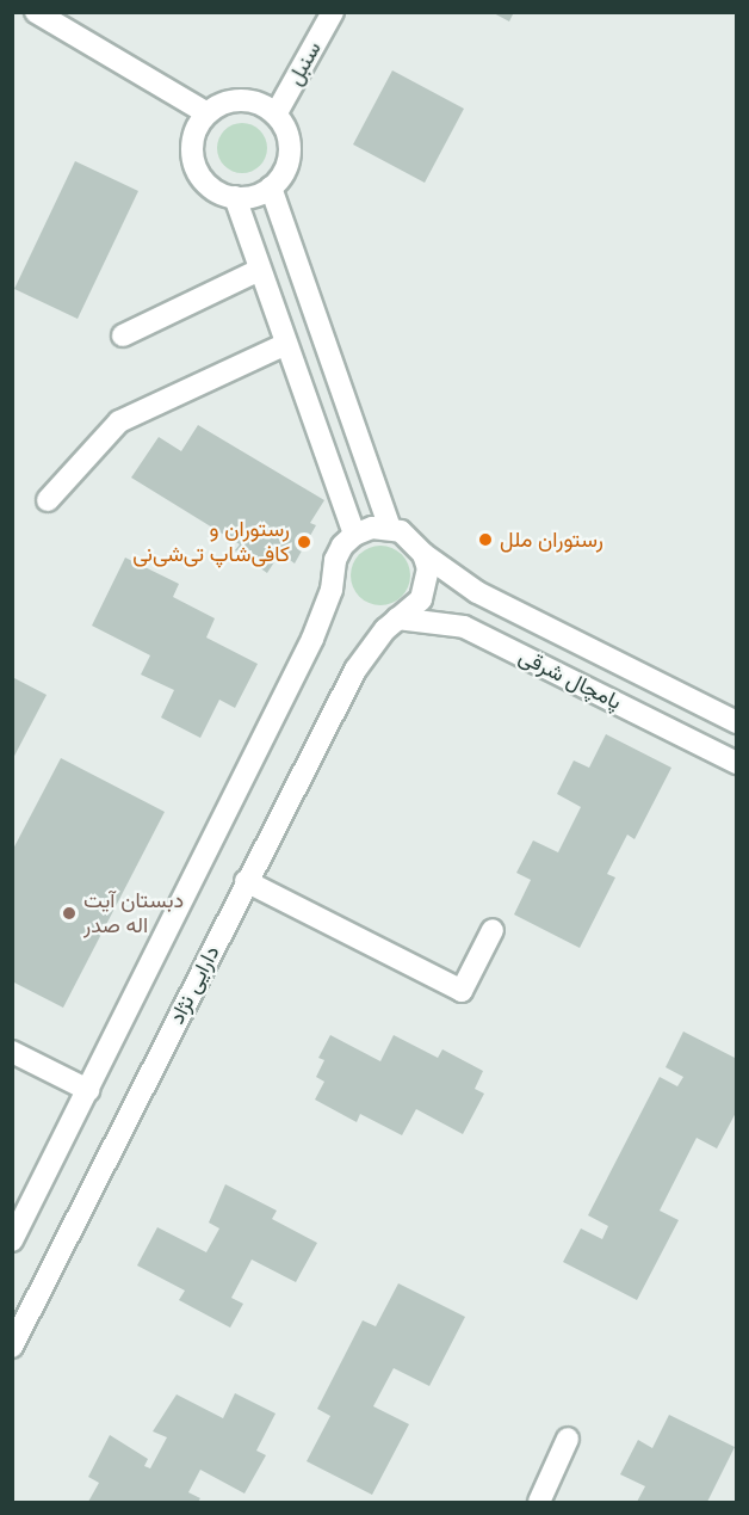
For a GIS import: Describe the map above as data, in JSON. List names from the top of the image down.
{
  "streets": {
    "street": ["سنبل", "پامچال شرقی", "دارایی نژاد"]
  },
  "crossings": [
    ["پامچال شرقی", "دارایی نژاد"]
  ],
  "places": ["رستوران ملل", "رستوران و کافی‌شاپ تی‌شی‌نی", "دبستان آیت اله صدر"]
}
